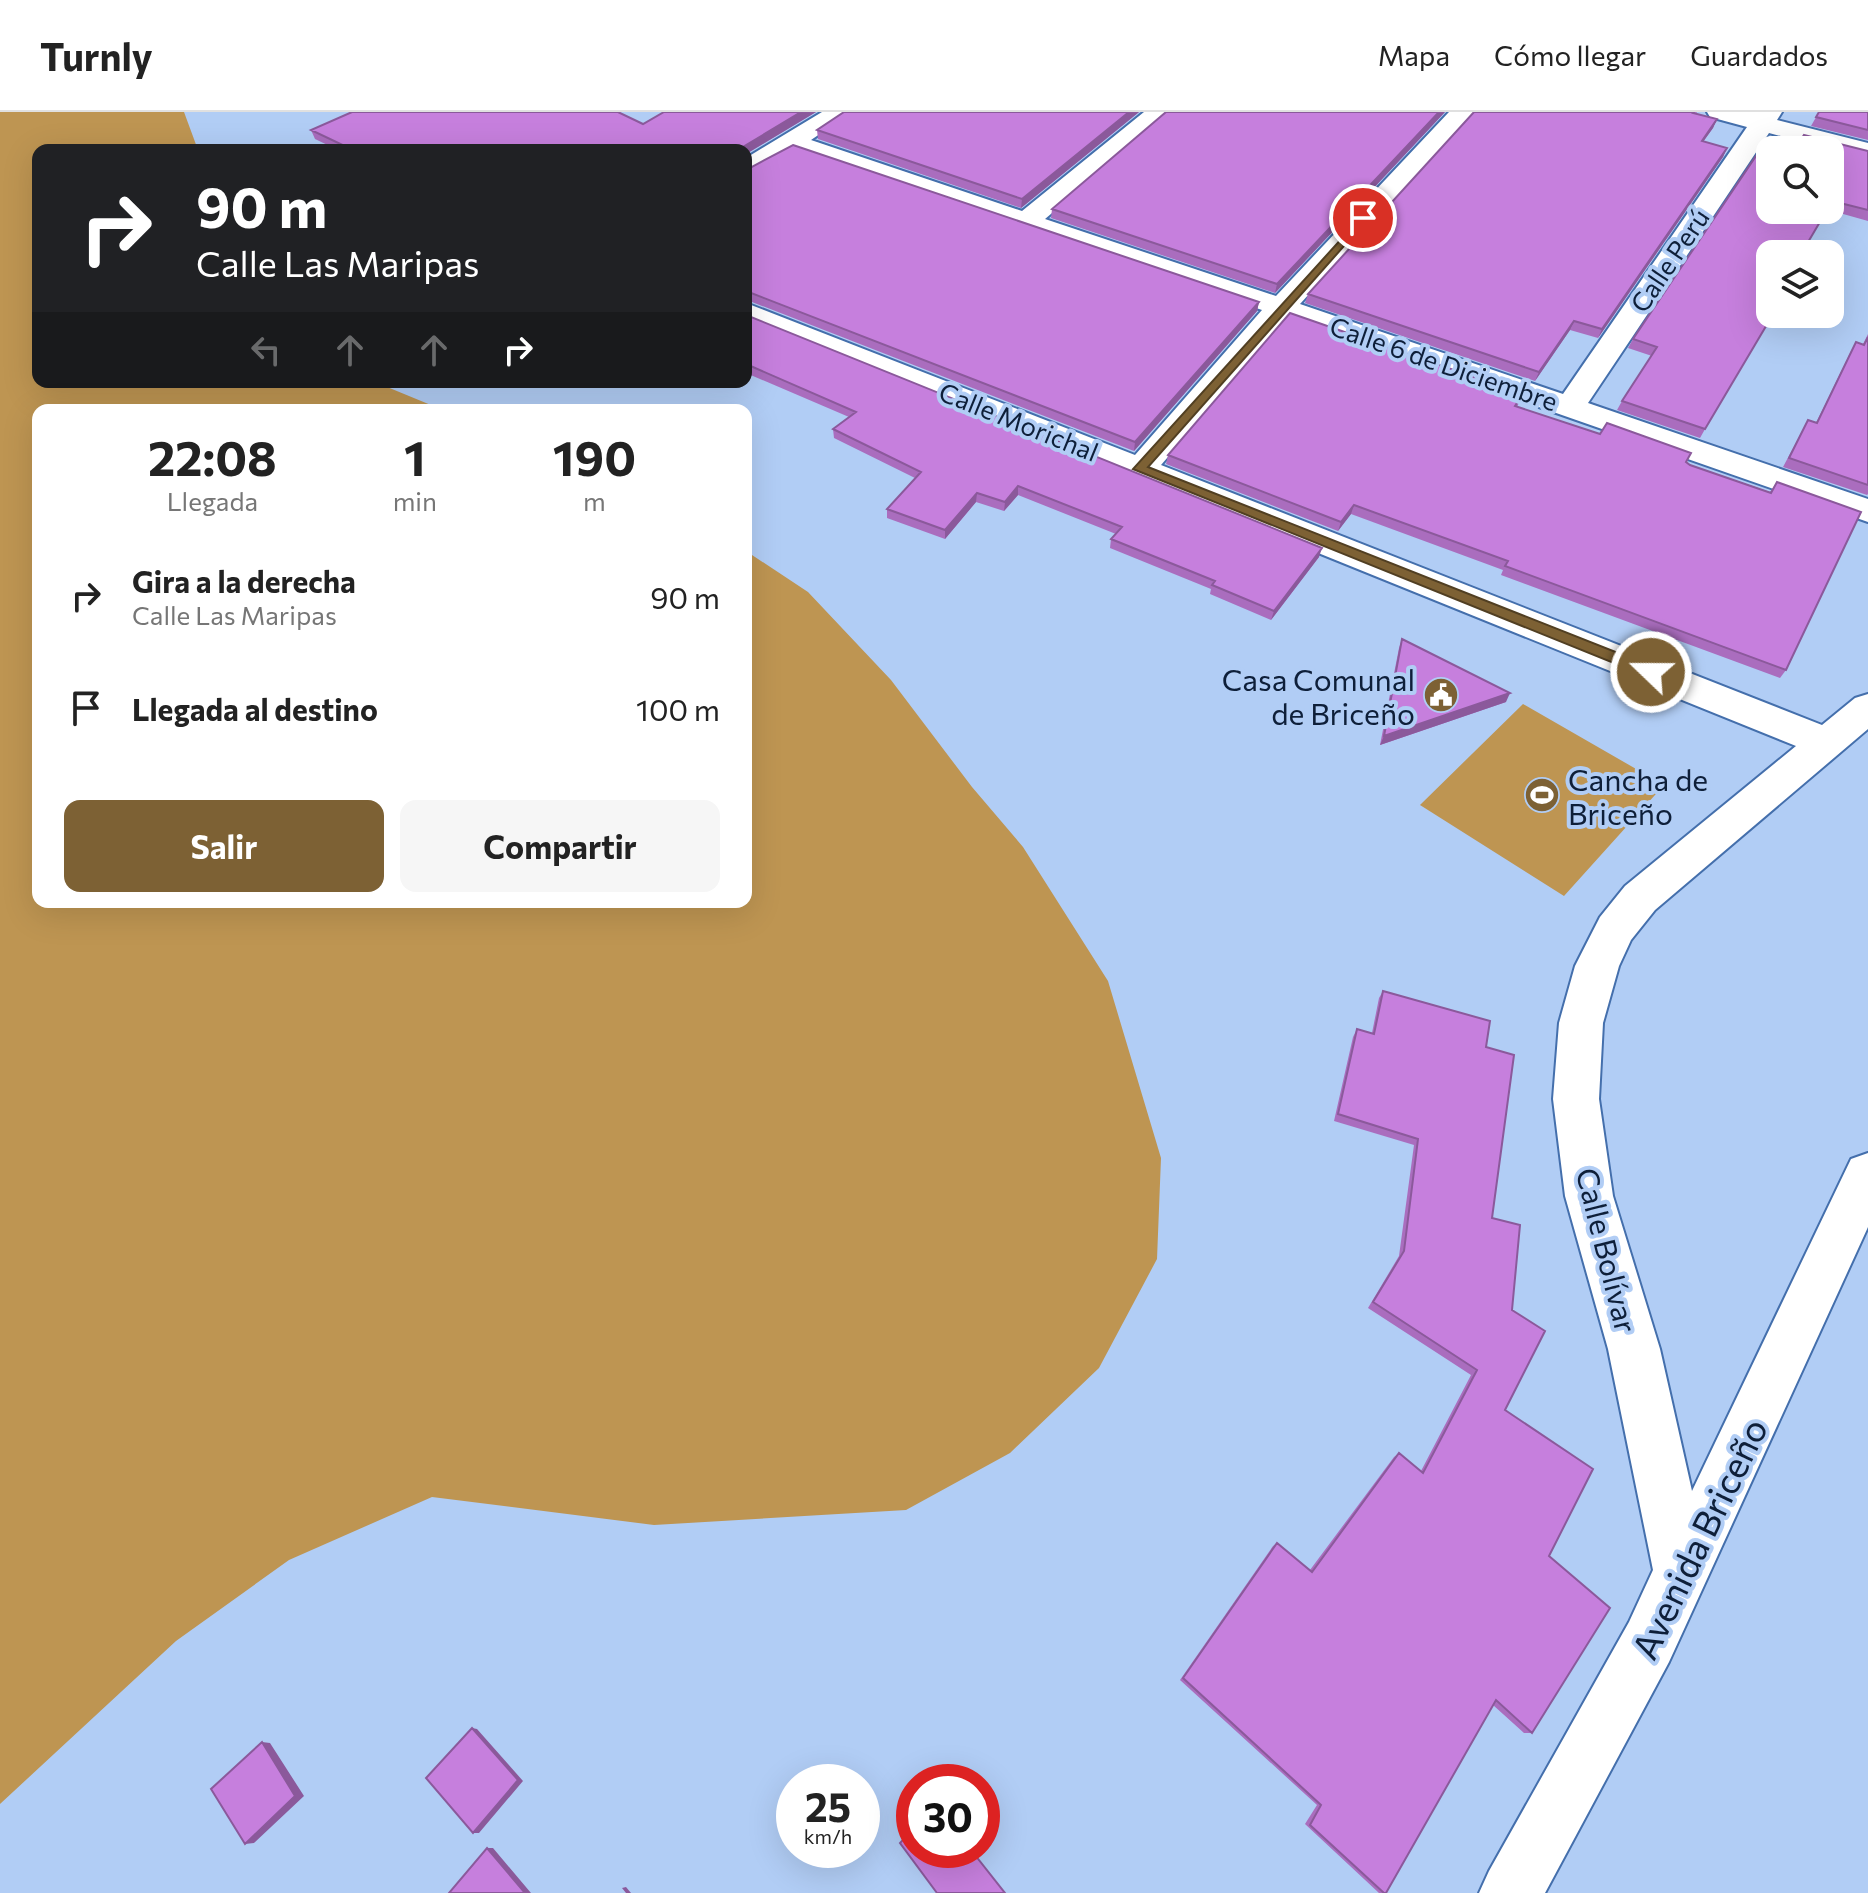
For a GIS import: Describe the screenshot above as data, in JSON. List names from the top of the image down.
{
  "streets": {
    "street": [
      "Calle Perú",
      "Calle 6 de Diciembre",
      "Calle Morichal",
      "Calle Bolívar",
      "Avenida Briceño"
    ]
  },
  "crossings": [
    ["Calle Perú", "Calle 6 de Diciembre"],
    ["Calle Morichal", "Calle Bolívar"],
    ["Calle Bolívar", "Avenida Briceño"]
  ],
  "places": {
    "public building": ["Casa Comunal de Briceño"],
    "sports": ["Cancha de Briceño"]
  },
  "page": {
    "header": "Turnly",
    "nav": ["Mapa", "Cómo llegar", "Guardados"],
    "turn": ["90 m", "Calle Las Maripas"],
    "eta": [
      "22:08",
      "Llegada",
      "1",
      "min",
      "190",
      "m"
    ],
    "list": [
      {
        "name": "Gira a la derecha",
        "note": "Calle Las Maripas",
        "value": "90 m"
      },
      {
        "name": "Llegada al destino",
        "value": "100 m"
      }
    ],
    "buttons": ["Salir", "Compartir"],
    "speed": "25 km/h",
    "limit": "30"
  }
}
